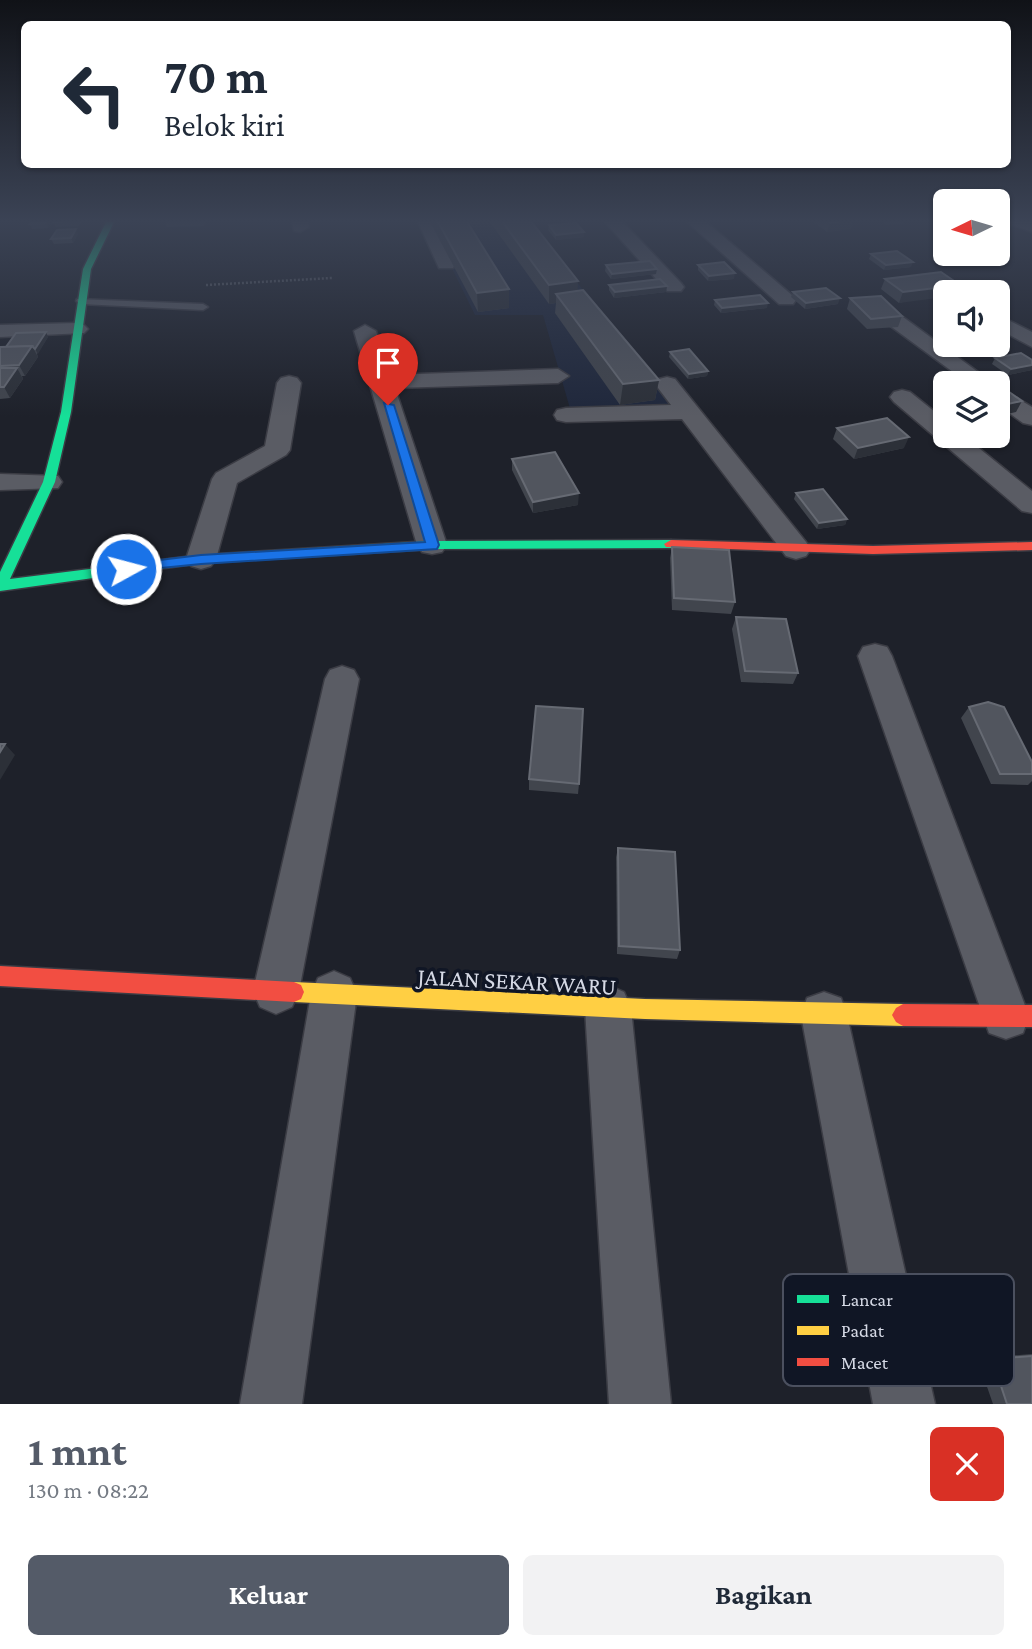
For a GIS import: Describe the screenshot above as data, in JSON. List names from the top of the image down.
{
  "streets": {
    "street": ["JALAN SEKAR WARU"]
  },
  "legend": ["Lancar", "Padat", "Macet"],
  "north": "left",
  "page": {
    "turn": ["70 m", "Belok kiri"],
    "heading": ["1 mnt", "130 m · 08:22"],
    "buttons": ["Keluar", "Bagikan"]
  }
}
